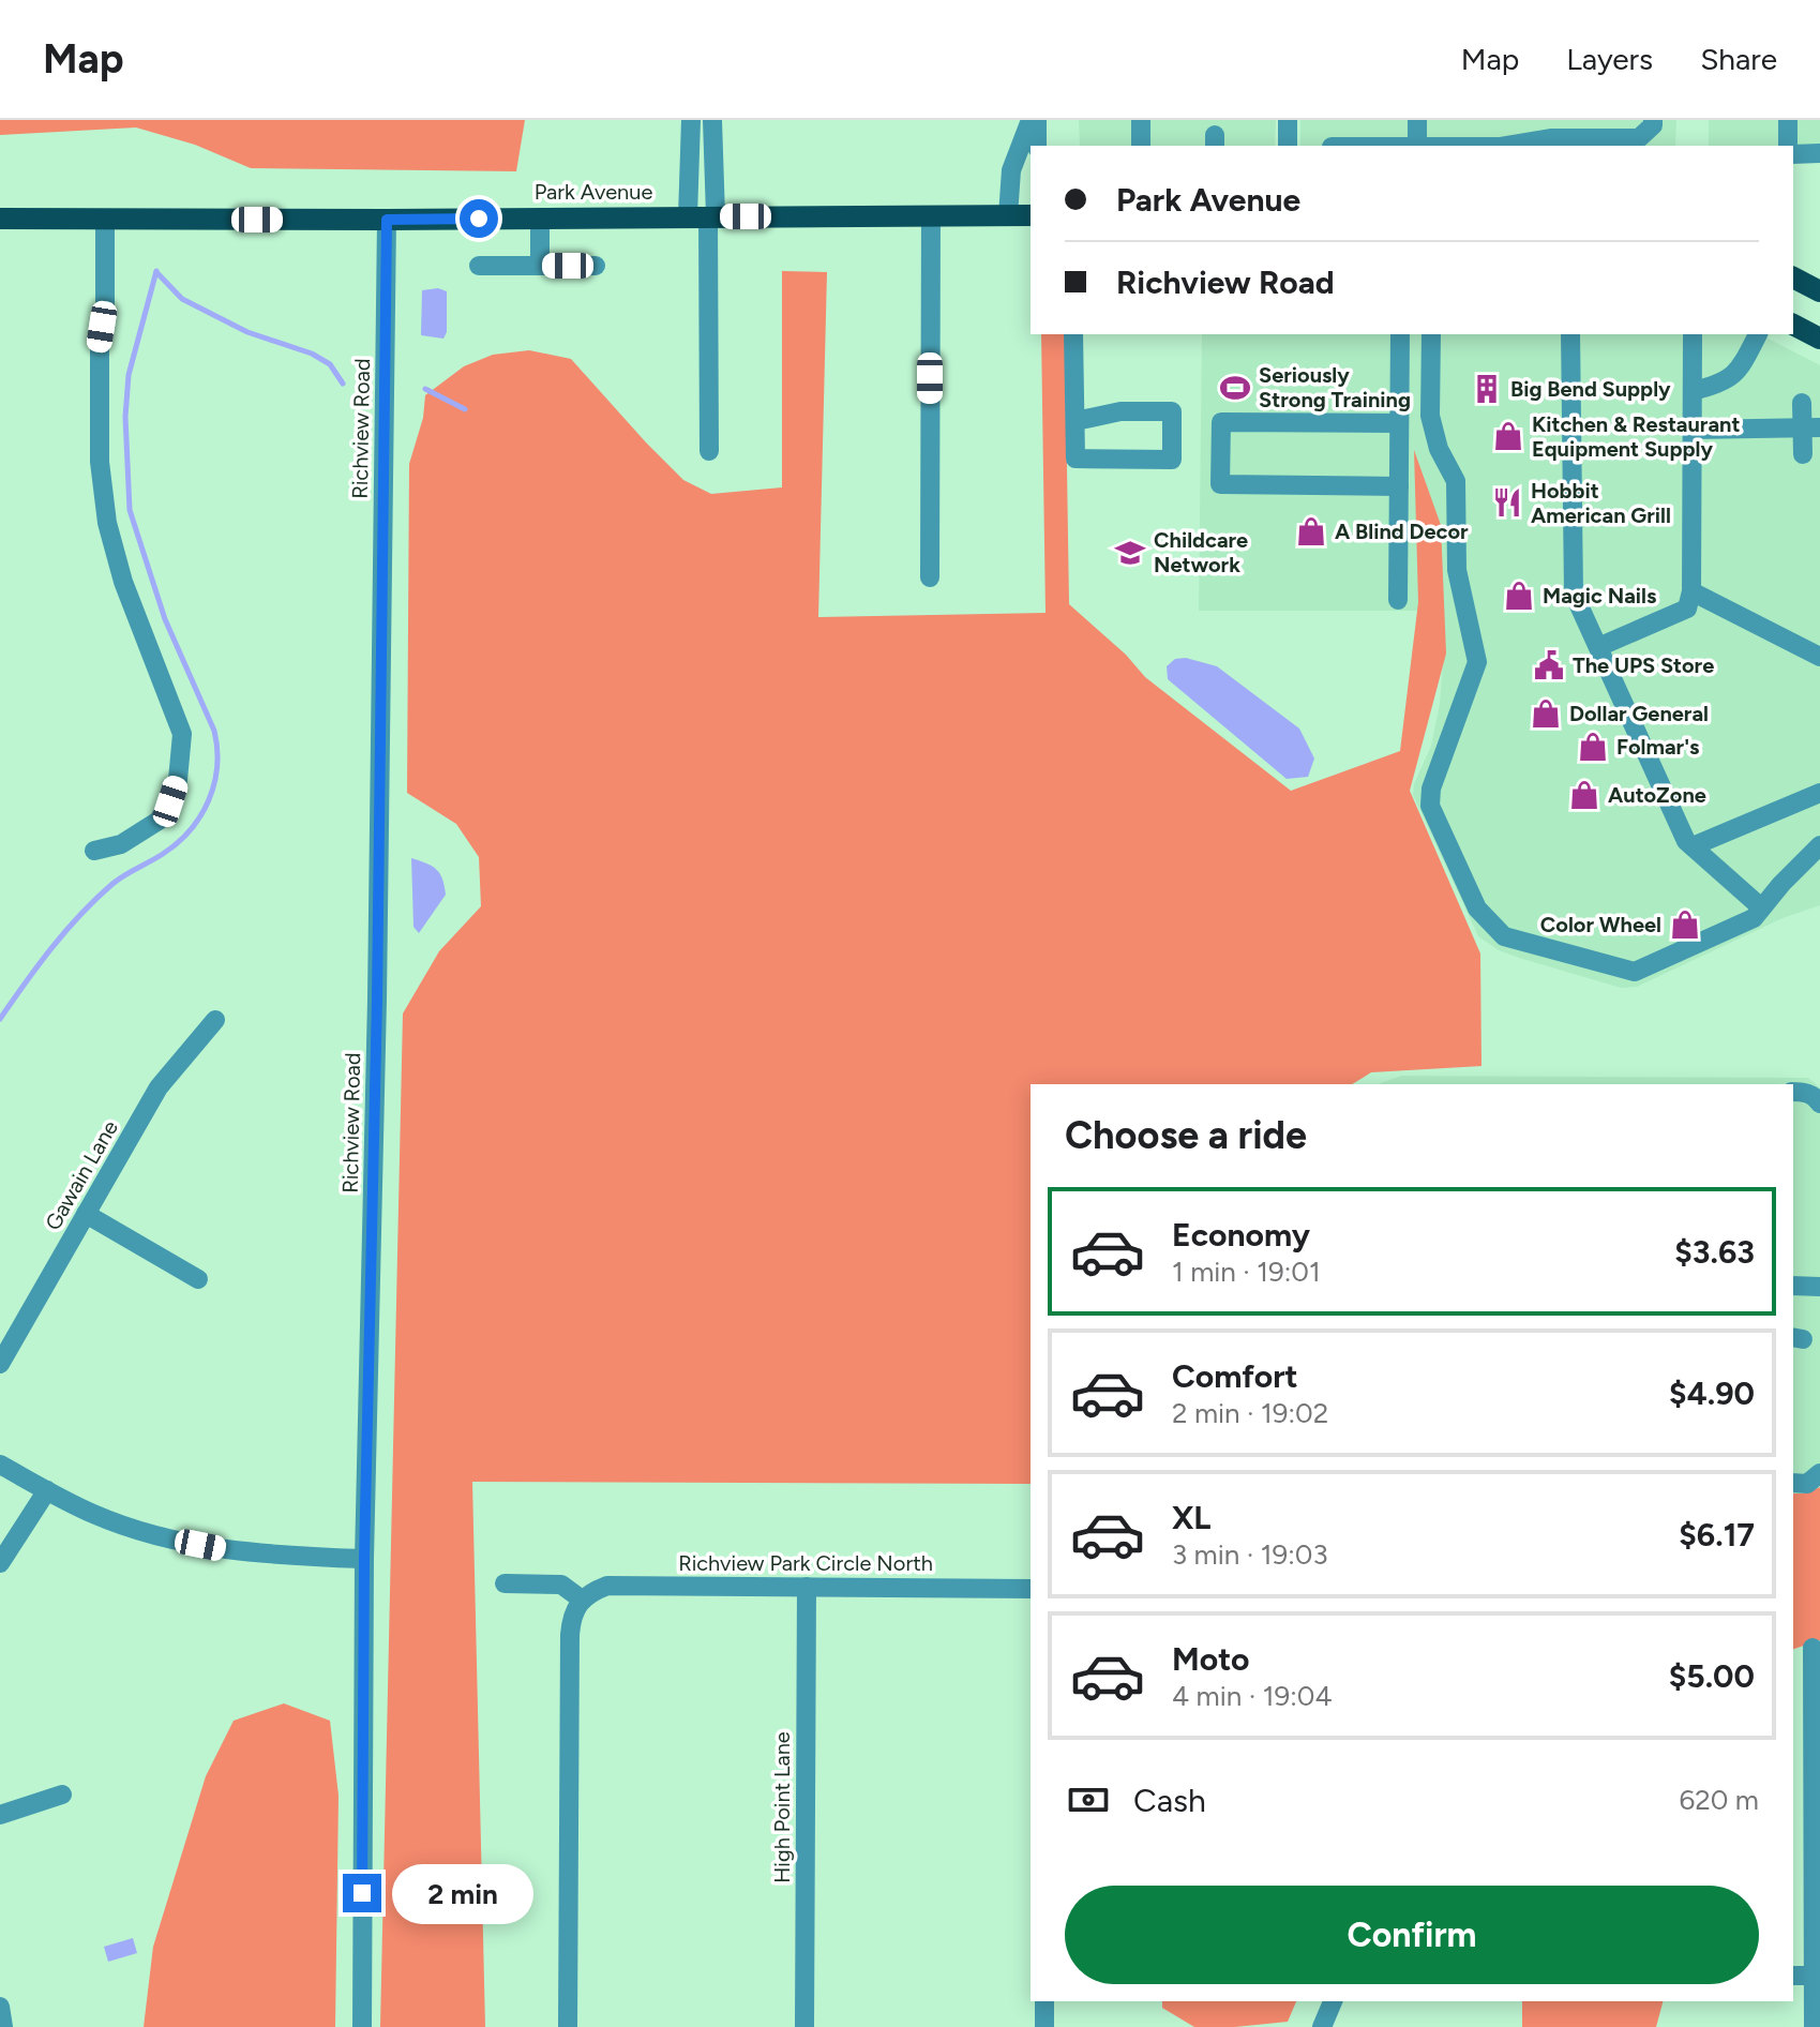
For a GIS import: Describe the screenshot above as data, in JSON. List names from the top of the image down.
{
  "streets": {
    "main road": ["Park Avenue"],
    "street": [
      "Richview Road",
      "Gawain Lane",
      "Richview Park Circle North",
      "High Point Lane"
    ]
  },
  "crossings": [
    ["Park Avenue", "Richview Road"],
    ["Richview Park Circle North", "High Point Lane"]
  ],
  "places": {
    "sports": ["Seriously Strong Training"],
    "building": ["Big Bend Supply"],
    "shop": [
      "Kitchen & Restaurant Equipment Supply",
      "A Blind Decor",
      "Magic Nails",
      "Dollar General",
      "Folmar's",
      "AutoZone",
      "Color Wheel"
    ],
    "restaurant": ["Hobbit American Grill"],
    "school or university": ["Childcare Network"],
    "public building": ["The UPS Store"]
  },
  "page": {
    "header": "Map",
    "nav": ["Map", "Layers", "Share"],
    "banner": ["Park Avenue", "Richview Road"],
    "heading": "Choose a ride",
    "list": [
      {
        "name": "Economy",
        "note": "1 min · 19:01",
        "value": "$3.63"
      },
      {
        "name": "Comfort",
        "note": "2 min · 19:02",
        "value": "$4.90"
      },
      {
        "name": "XL",
        "note": "3 min · 19:03",
        "value": "$6.17"
      },
      {
        "name": "Moto",
        "note": "4 min · 19:04",
        "value": "$5.00"
      }
    ],
    "pay": ["Cash", "620 m"],
    "bubble": "2 min",
    "buttons": "Confirm"
  }
}
